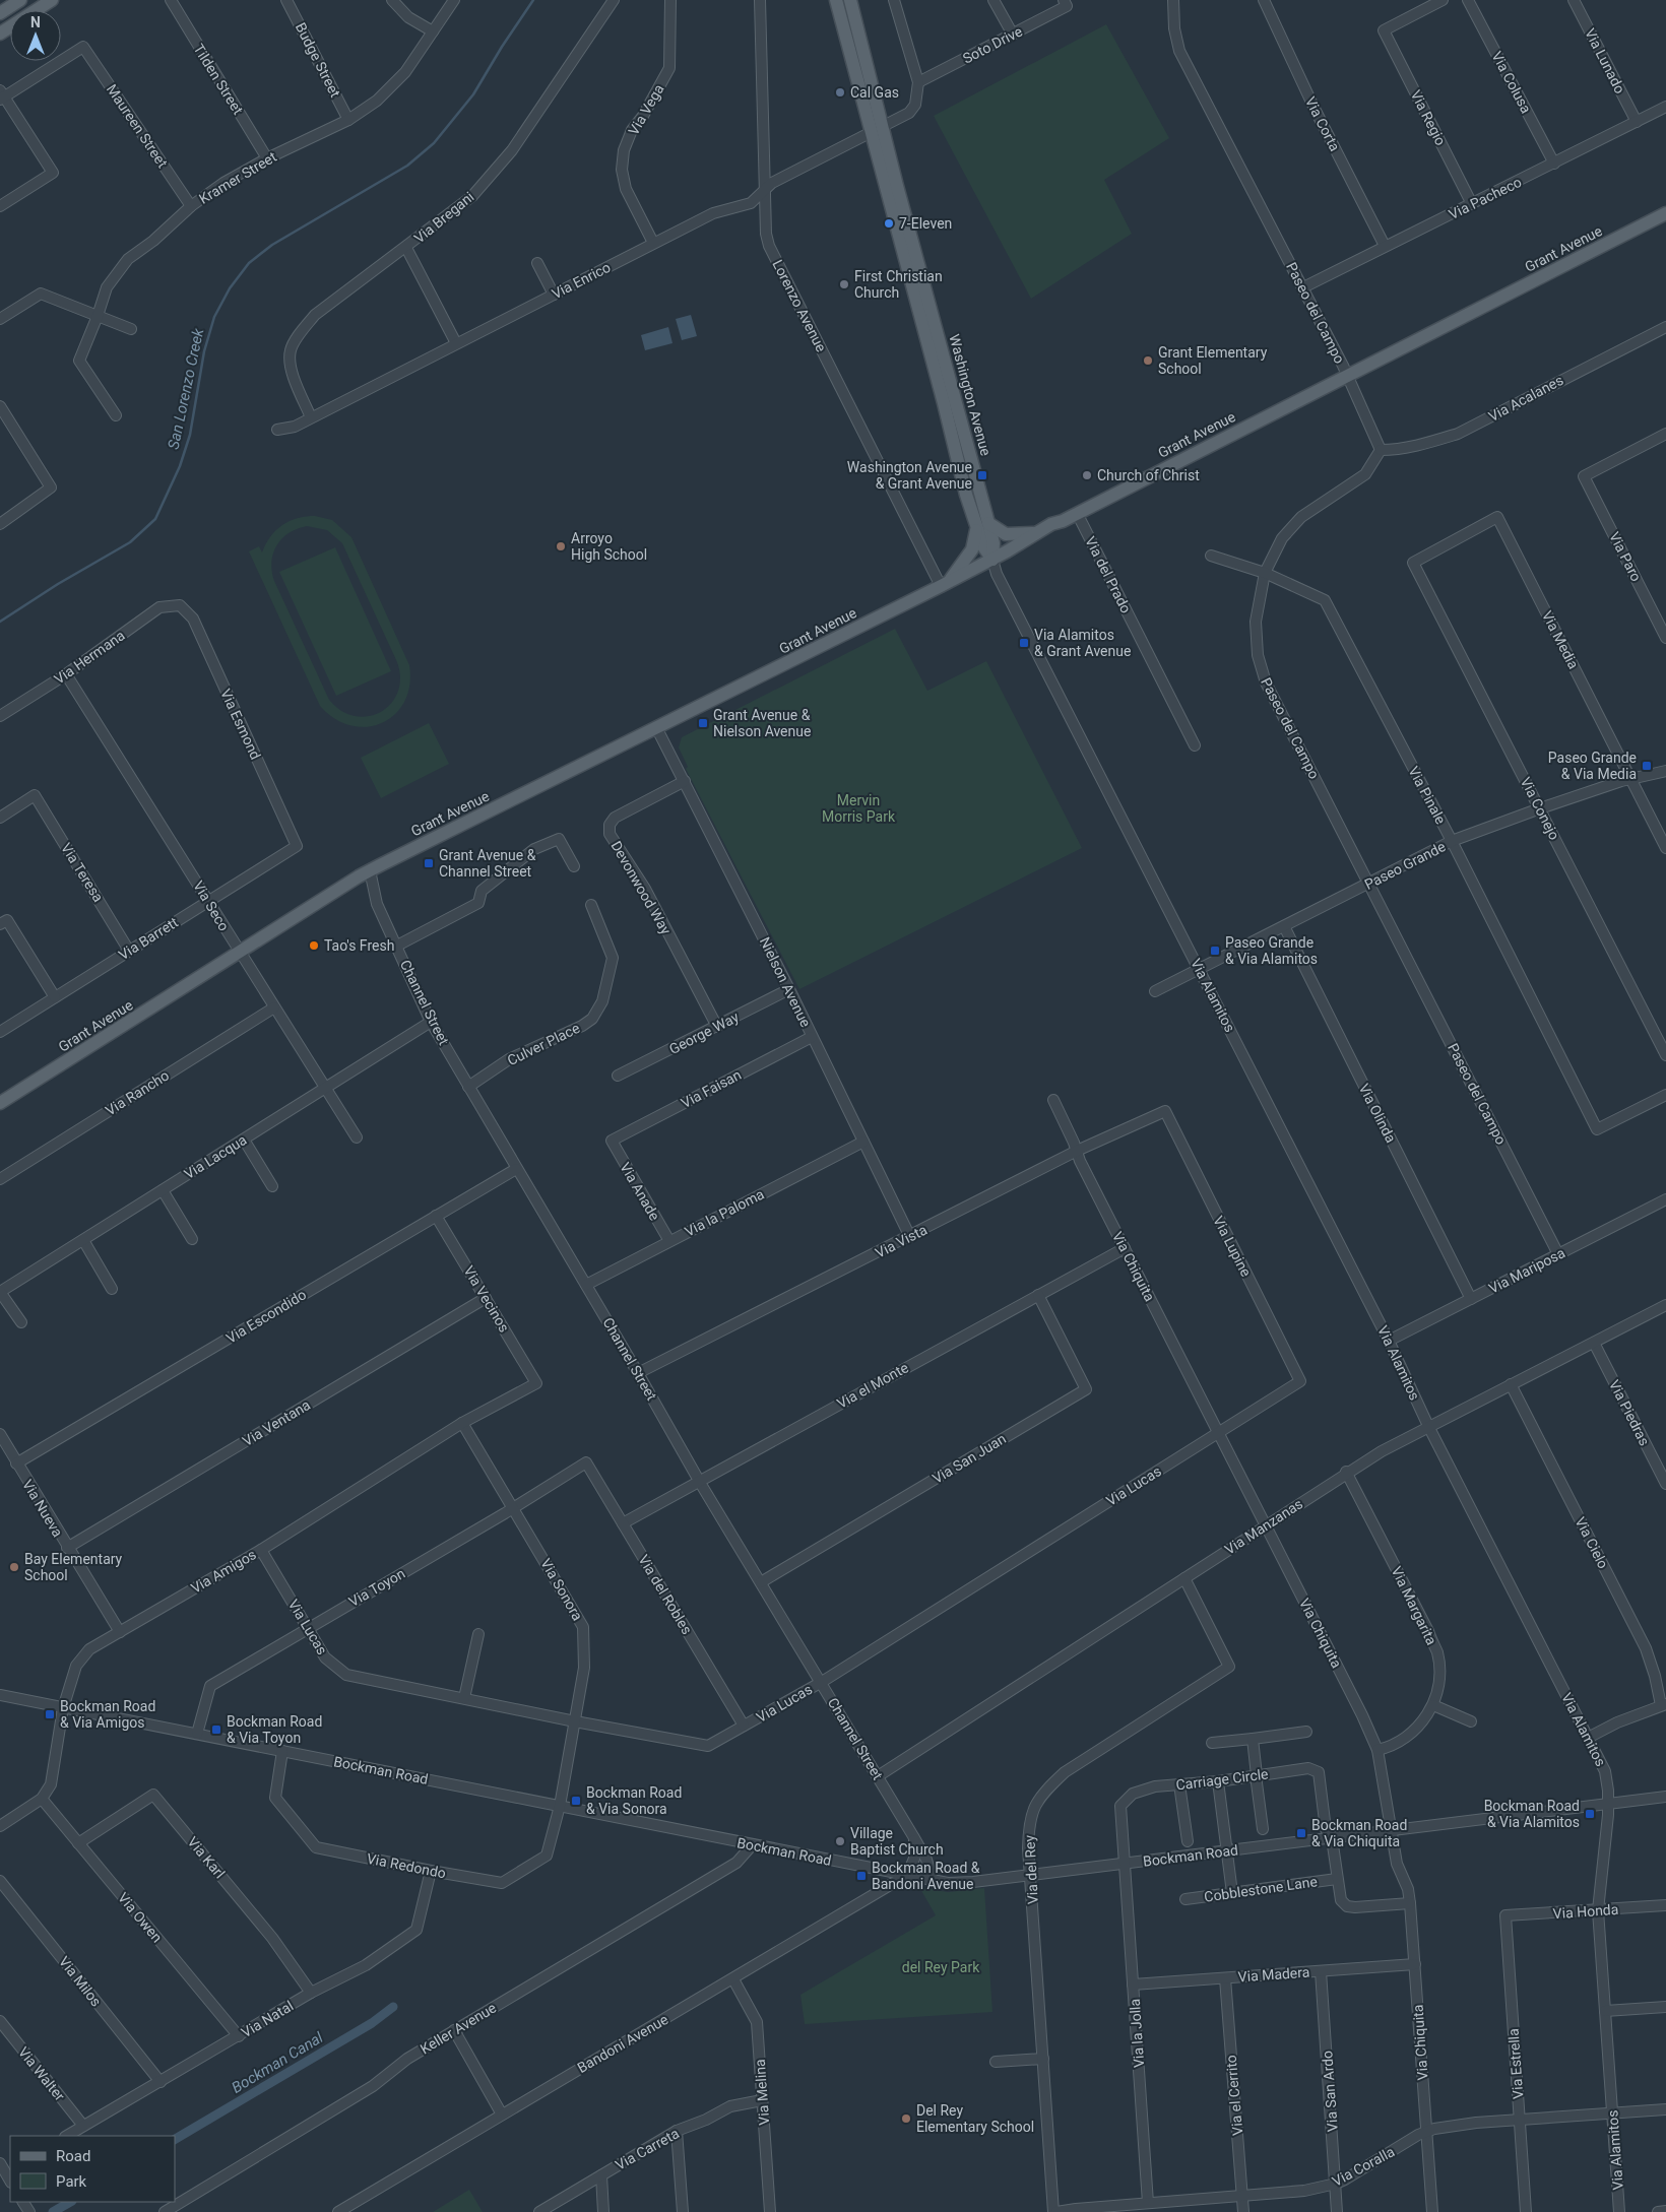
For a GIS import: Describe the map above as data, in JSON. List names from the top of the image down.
{
  "streets": {
    "main road": ["Grant Avenue", "Washington Avenue"],
    "street": [
      "Soto Drive",
      "Budge Street",
      "Via Lunado",
      "Tilden Street",
      "Via Colusa",
      "Via Vega",
      "Via Regio",
      "Via Corta",
      "Maureen Street",
      "Kramer Street",
      "Via Pacheco",
      "Via Bregani",
      "Via Enrico",
      "Lorenzo Avenue",
      "Paseo del Campo",
      "Via Acalanes",
      "Via Paro",
      "Via del Prado",
      "Via Media",
      "Via Hermana",
      "Via Esmond",
      "Via Pinale",
      "Via Conejo",
      "Paseo Grande",
      "Via Teresa",
      "Devonwood Way",
      "Via Seco",
      "Via Barrett",
      "Nielson Avenue",
      "Via Alamitos",
      "Channel Street",
      "George Way",
      "Culver Place",
      "Via Faisan",
      "Via Rancho",
      "Via Olinda",
      "Via Lacqua",
      "Via Anade",
      "Via la Paloma",
      "Via Vista",
      "Via Lupine",
      "Via Chiquita",
      "Via Mariposa",
      "Via Vecinos",
      "Via Escondido",
      "Via el Monte",
      "Via Piedras",
      "Via Ventana",
      "Via San Juan",
      "Via Lucas",
      "Via Nueva",
      "Via Manzanas",
      "Via Cielo",
      "Via Amigos",
      "Via Toyon",
      "Via Sonora",
      "Via del Robles",
      "Via Margarita",
      "Bockman Road",
      "Carriage Circle",
      "Via Karl",
      "Via Redondo",
      "Via del Rey",
      "Cobblestone Lane",
      "Via Honda",
      "Via Owen",
      "Via Madera",
      "Via Milos",
      "Via Natal",
      "Keller Avenue",
      "Via la Jolla",
      "Bandoni Avenue",
      "Via Estrella",
      "Via Walter",
      "Via San Ardo",
      "Via Melina",
      "Via el Cerrito",
      "Via Carreta",
      "Via Coralla"
    ]
  },
  "crossings": [
    ["Soto Drive", "Via Enrico"],
    ["Budge Street", "Kramer Street"],
    ["Via Lunado", "Via Pacheco"],
    ["Tilden Street", "Kramer Street"],
    ["Via Colusa", "Via Pacheco"],
    ["Via Vega", "Via Enrico"],
    ["Via Regio", "Via Pacheco"],
    ["Via Corta", "Via Pacheco"],
    ["Maureen Street", "Kramer Street"],
    ["Via Pacheco", "Paseo del Campo"],
    ["Via Bregani", "Via Enrico"],
    ["Grant Avenue", "Lorenzo Avenue"],
    ["Grant Avenue", "Paseo del Campo"],
    ["Grant Avenue", "Washington Avenue"],
    ["Grant Avenue", "Via del Prado"],
    ["Grant Avenue", "Via Seco"],
    ["Grant Avenue", "Nielson Avenue"],
    ["Grant Avenue", "Via Alamitos"],
    ["Grant Avenue", "Channel Street"],
    ["Via Enrico", "Lorenzo Avenue"],
    ["Via Enrico", "Washington Avenue"],
    ["Paseo del Campo", "Via Acalanes"],
    ["Paseo del Campo", "Via Pinale"],
    ["Paseo del Campo", "Paseo Grande"],
    ["Paseo del Campo", "Via Mariposa"],
    ["Washington Avenue", "Via Alamitos"],
    ["Via Media", "Via Conejo"],
    ["Via Media", "Paseo Grande"],
    ["Via Hermana", "Via Esmond"],
    ["Via Hermana", "Via Seco"],
    ["Via Esmond", "Via Barrett"],
    ["Via Pinale", "Paseo Grande"],
    ["Via Conejo", "Paseo Grande"],
    ["Paseo Grande", "Via Alamitos"],
    ["Paseo Grande", "Via Olinda"],
    ["Via Teresa", "Via Barrett"],
    ["Devonwood Way", "Nielson Avenue"],
    ["Devonwood Way", "George Way"],
    ["Via Seco", "Via Barrett"],
    ["Via Seco", "Via Rancho"],
    ["Via Seco", "Via Lacqua"],
    ["Nielson Avenue", "George Way"],
    ["Nielson Avenue", "Via Faisan"],
    ["Nielson Avenue", "Via la Paloma"],
    ["Nielson Avenue", "Via Vista"],
    ["Via Alamitos", "Via Mariposa"],
    ["Via Alamitos", "Via Manzanas"],
    ["Via Alamitos", "Bockman Road"],
    ["Via Alamitos", "Via Honda"],
    ["Via Alamitos", "Via Coralla"],
    ["Channel Street", "Culver Place"],
    ["Channel Street", "Via Lacqua"],
    ["Channel Street", "Via la Paloma"],
    ["Channel Street", "Via Vista"],
    ["Channel Street", "Via Escondido"],
    ["Channel Street", "Via el Monte"],
    ["Channel Street", "Via San Juan"],
    ["Channel Street", "Via Lucas"],
    ["Channel Street", "Via Manzanas"],
    ["Channel Street", "Bockman Road"],
    ["Via Faisan", "Via Anade"],
    ["Via Olinda", "Via Mariposa"],
    ["Via Anade", "Via la Paloma"],
    ["Via Vista", "Via Lupine"],
    ["Via Vista", "Via Chiquita"],
    ["Via Lupine", "Via Lucas"],
    ["Via Chiquita", "Via el Monte"],
    ["Via Chiquita", "Via Lucas"],
    ["Via Chiquita", "Via Manzanas"],
    ["Via Chiquita", "Via Margarita"],
    ["Via Chiquita", "Bockman Road"],
    ["Via Chiquita", "Via Madera"],
    ["Via Chiquita", "Via Coralla"],
    ["Via Vecinos", "Via Escondido"],
    ["Via Vecinos", "Via Ventana"],
    ["Via Vecinos", "Via Amigos"],
    ["Via Escondido", "Via Nueva"],
    ["Via el Monte", "Via San Juan"],
    ["Via el Monte", "Via del Robles"],
    ["Via Piedras", "Via Manzanas"],
    ["Via Ventana", "Via Nueva"],
    ["Via Lucas", "Via Amigos"],
    ["Via Lucas", "Via Toyon"],
    ["Via Lucas", "Via Sonora"],
    ["Via Lucas", "Via del Robles"],
    ["Via Nueva", "Via Amigos"],
    ["Via Manzanas", "Via Cielo"],
    ["Via Manzanas", "Via Margarita"],
    ["Via Manzanas", "Via del Rey"],
    ["Via Amigos", "Via Sonora"],
    ["Via Amigos", "Bockman Road"],
    ["Via Amigos", "Via Owen"],
    ["Via Toyon", "Via Sonora"],
    ["Via Toyon", "Via del Robles"],
    ["Via Toyon", "Bockman Road"],
    ["Via Sonora", "Bockman Road"],
    ["Via Sonora", "Via Redondo"],
    ["Bockman Road", "Carriage Circle"],
    ["Bockman Road", "Via Redondo"],
    ["Bockman Road", "Via del Rey"],
    ["Bockman Road", "Keller Avenue"],
    ["Bockman Road", "Via la Jolla"],
    ["Bockman Road", "Bandoni Avenue"],
    ["Carriage Circle", "Via la Jolla"],
    ["Via Karl", "Via Owen"],
    ["Via Karl", "Via Natal"],
    ["Via Redondo", "Via Natal"],
    ["Via del Rey", "Via Coralla"],
    ["Via Honda", "Via Estrella"],
    ["Via Owen", "Via Natal"],
    ["Via Madera", "Via la Jolla"],
    ["Via Madera", "Via San Ardo"],
    ["Via Madera", "Via el Cerrito"],
    ["Via Milos", "Via Natal"],
    ["Via Natal", "Via Walter"],
    ["Via la Jolla", "Via Coralla"],
    ["Bandoni Avenue", "Via Melina"],
    ["Via Estrella", "Via Coralla"],
    ["Via San Ardo", "Via Coralla"],
    ["Via Melina", "Via Carreta"],
    ["Via el Cerrito", "Via Coralla"]
  ],
  "water": ["San Lorenzo Creek", "Bockman Canal"],
  "parks": ["Mervin Morris Park", "del Rey Park"],
  "places": {
    "other": [
      "Cal Gas",
      "7-Eleven",
      "First Christian Church",
      "Grant Elementary School",
      "Church of Christ",
      "Arroyo High School",
      "Tao's Fresh",
      "Bay Elementary School",
      "Village Baptist Church",
      "Del Rey Elementary School"
    ],
    "transit": [
      "Washington Avenue & Grant Avenue",
      "Via Alamitos & Grant Avenue",
      "Grant Avenue & Nielson Avenue",
      "Paseo Grande & Via Media",
      "Grant Avenue & Channel Street",
      "Paseo Grande & Via Alamitos",
      "Bockman Road & Via Amigos",
      "Bockman Road & Via Toyon",
      "Bockman Road & Via Sonora",
      "Bockman Road & Via Alamitos",
      "Bockman Road & Via Chiquita",
      "Bockman Road & Bandoni Avenue"
    ]
  },
  "legend": ["Road", "Park"],
  "north": "top"
}
